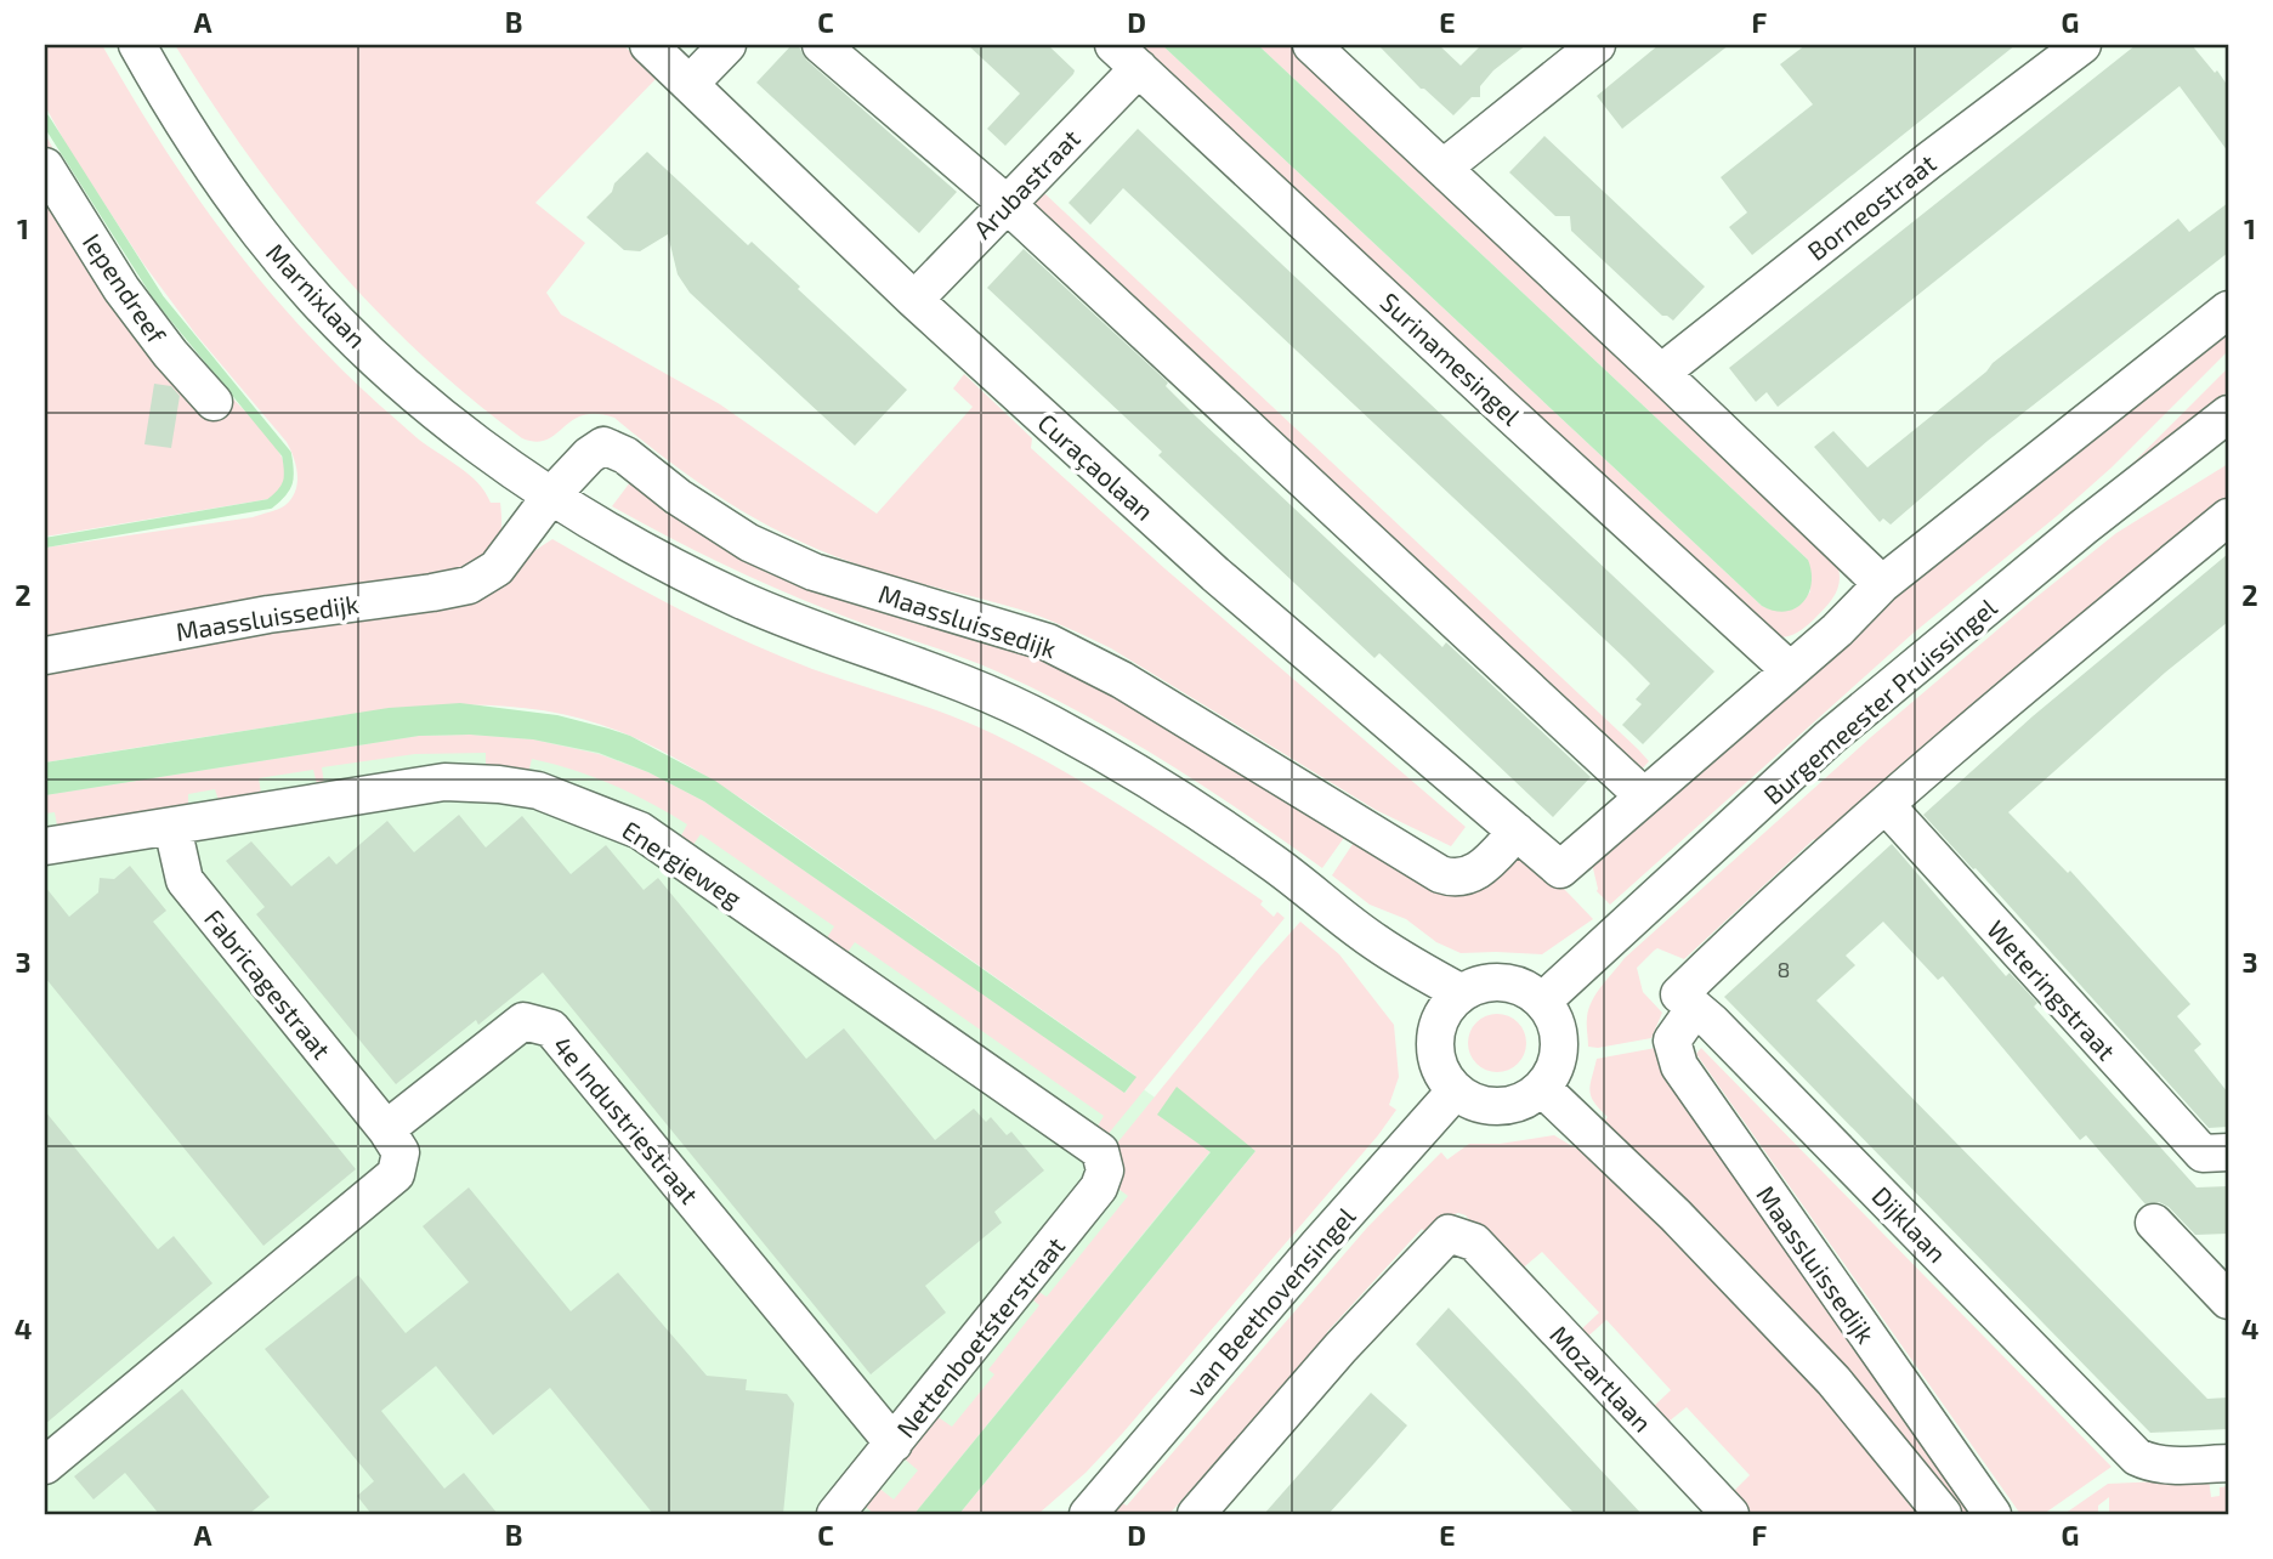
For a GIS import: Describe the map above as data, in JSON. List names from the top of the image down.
{
  "streets": {
    "street": [
      "Arubastraat",
      "Borneostraat",
      "Iependreef",
      "Marnixlaan",
      "Surinamesingel",
      "Curaçaolaan",
      "Maassluissedijk",
      "Burgemeester Pruissingel",
      "Energieweg",
      "Fabricagestraat",
      "Weteringstraat",
      "4e Industriestraat",
      "Dijklaan",
      "van Beethovensingel",
      "Nettenboetsterstraat",
      "Mozartlaan"
    ]
  },
  "crossings": [
    ["Arubastraat", "Surinamesingel"],
    ["Arubastraat", "Curaçaolaan"],
    ["Marnixlaan", "Maassluissedijk"],
    ["Curaçaolaan", "Maassluissedijk"],
    ["Maassluissedijk", "Dijklaan"],
    ["Burgemeester Pruissingel", "van Beethovensingel"],
    ["Energieweg", "Fabricagestraat"],
    ["Energieweg", "Nettenboetsterstraat"],
    ["Fabricagestraat", "4e Industriestraat"],
    ["4e Industriestraat", "Nettenboetsterstraat"]
  ],
  "house_numbers": ["8"],
  "grid": {
    "columns": [
      "A",
      "B",
      "C",
      "D",
      "E",
      "F",
      "G"
    ],
    "rows": [
      "1",
      "2",
      "3",
      "4"
    ]
  }
}
